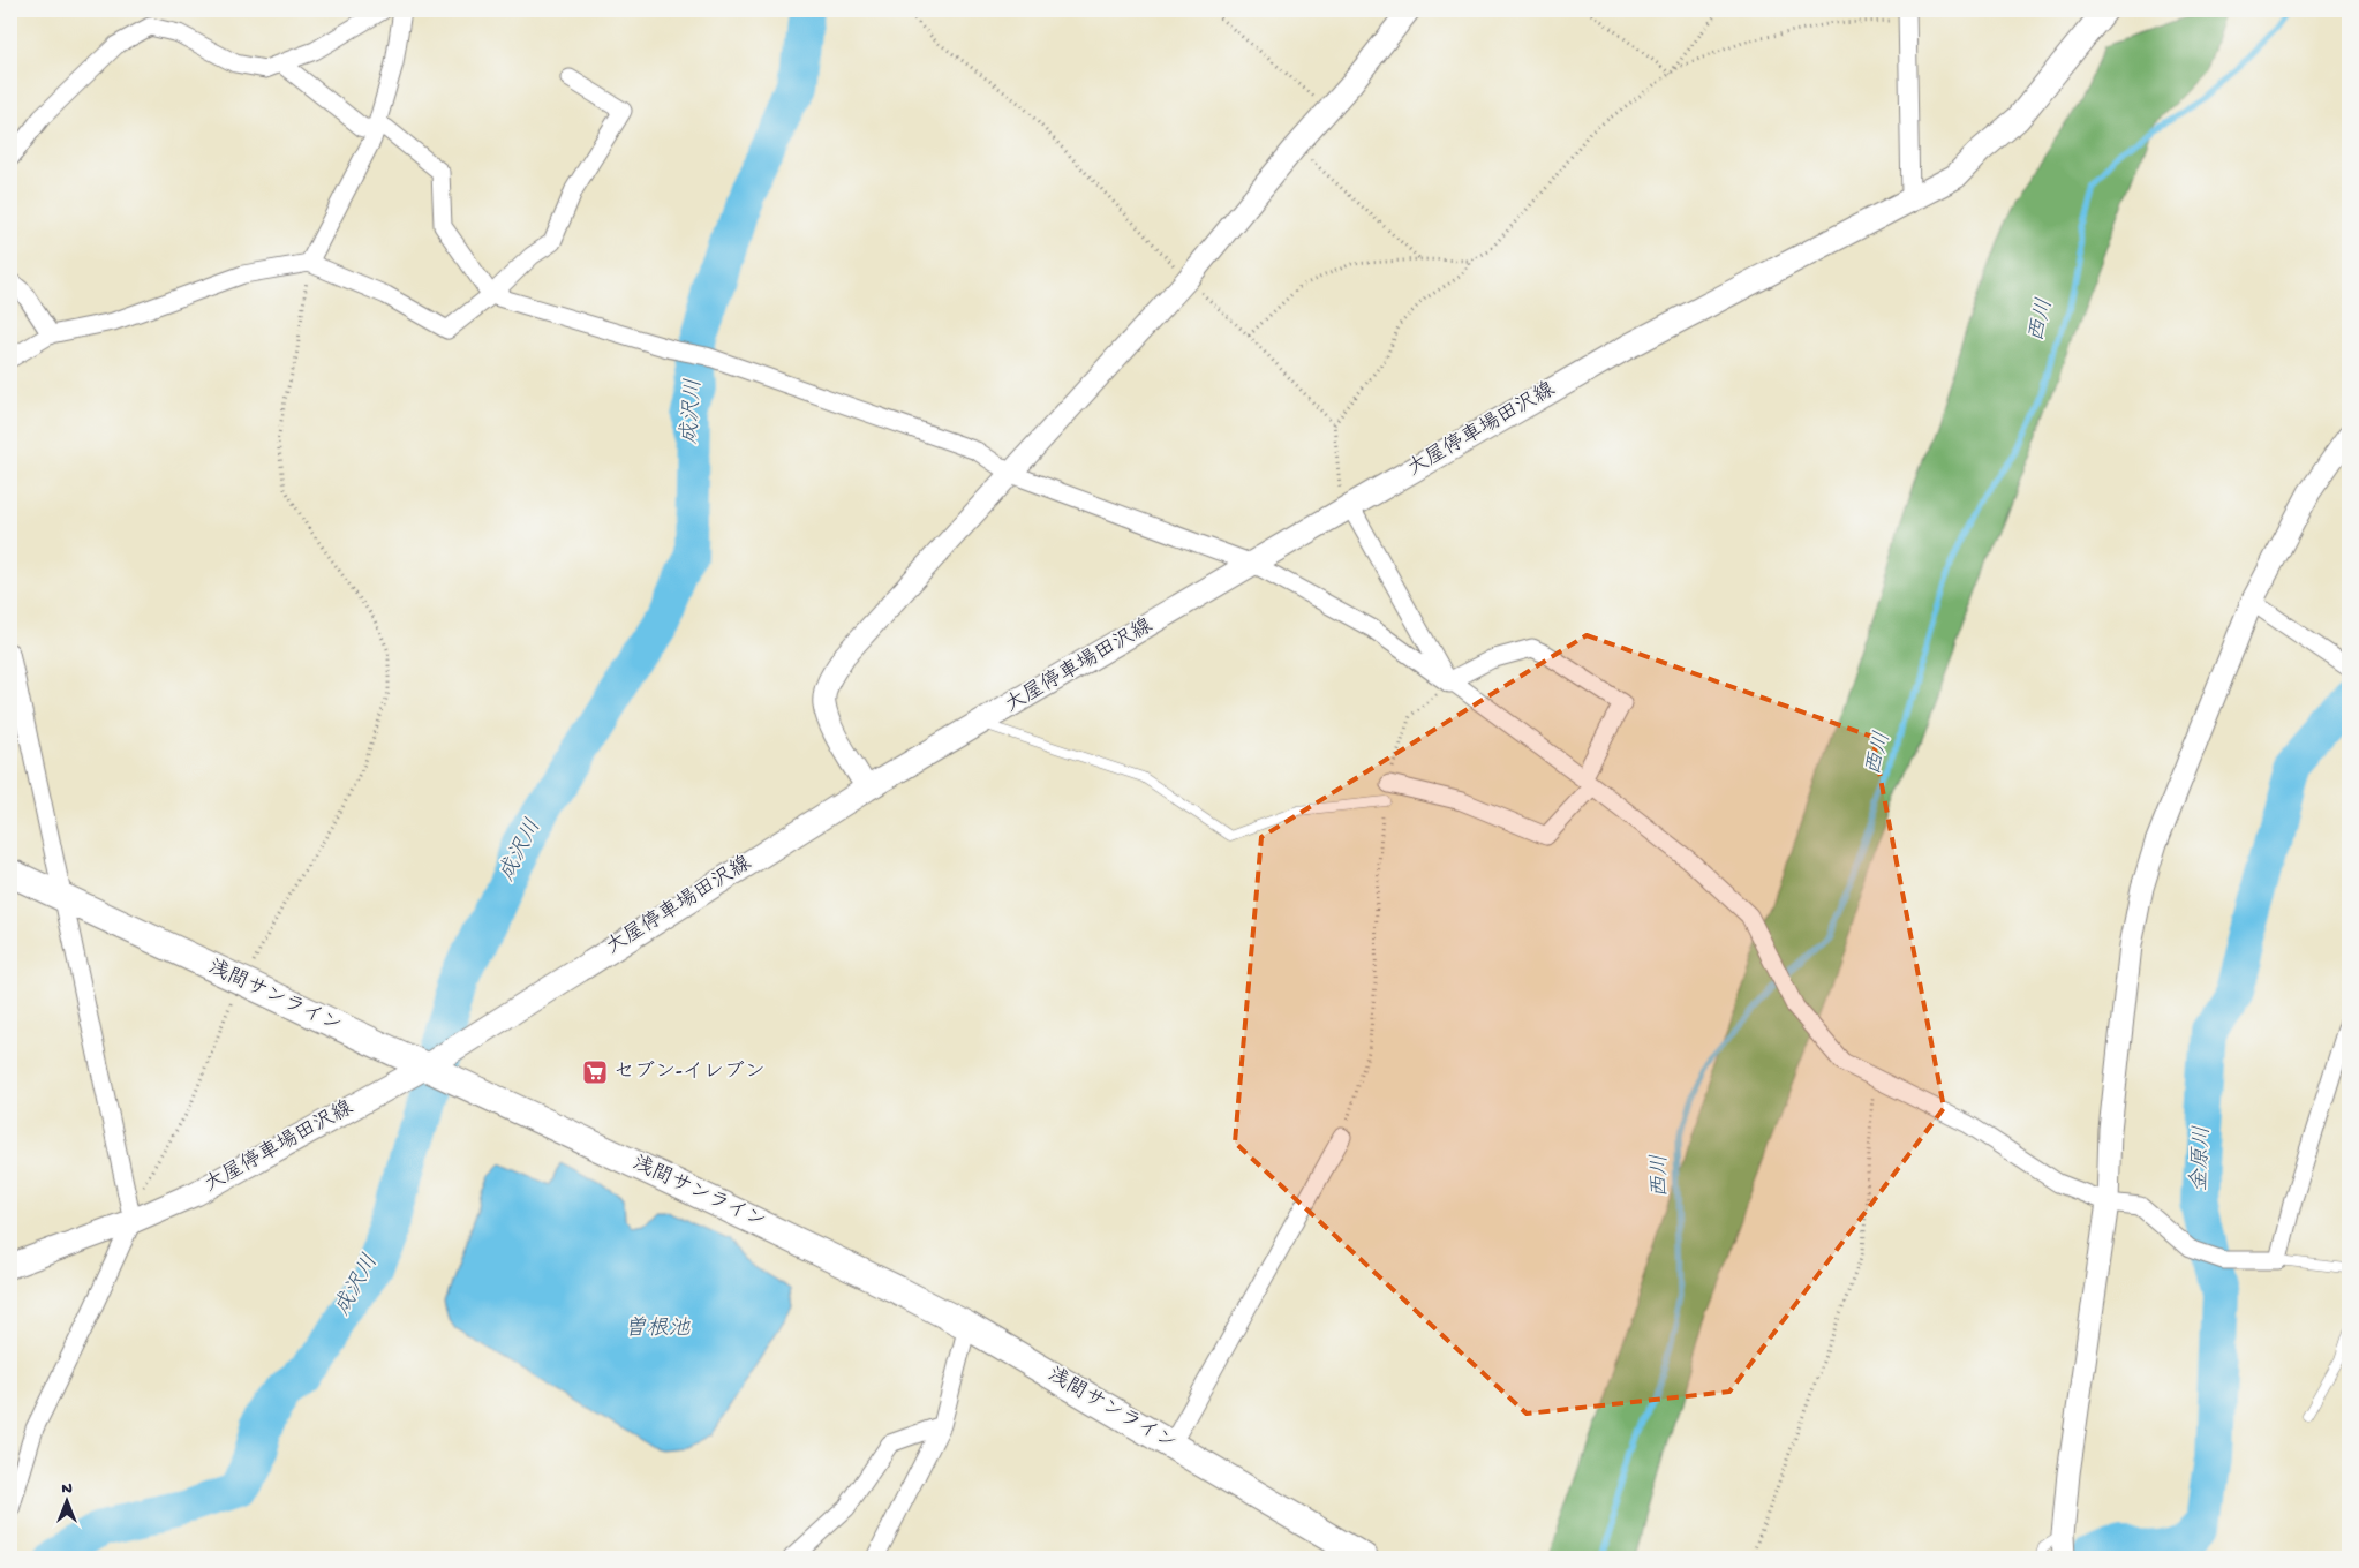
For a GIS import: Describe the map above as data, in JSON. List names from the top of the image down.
{
  "streets": {
    "main road": ["大屋停車場田沢線", "浅間サンライン"]
  },
  "crossings": [
    ["大屋停車場田沢線", "浅間サンライン"]
  ],
  "water": [
    "西川",
    "成沢川",
    "金原川",
    "曽根池"
  ],
  "places": {
    "supermarket": ["セブン-イレブン"]
  },
  "north": "top"
}
